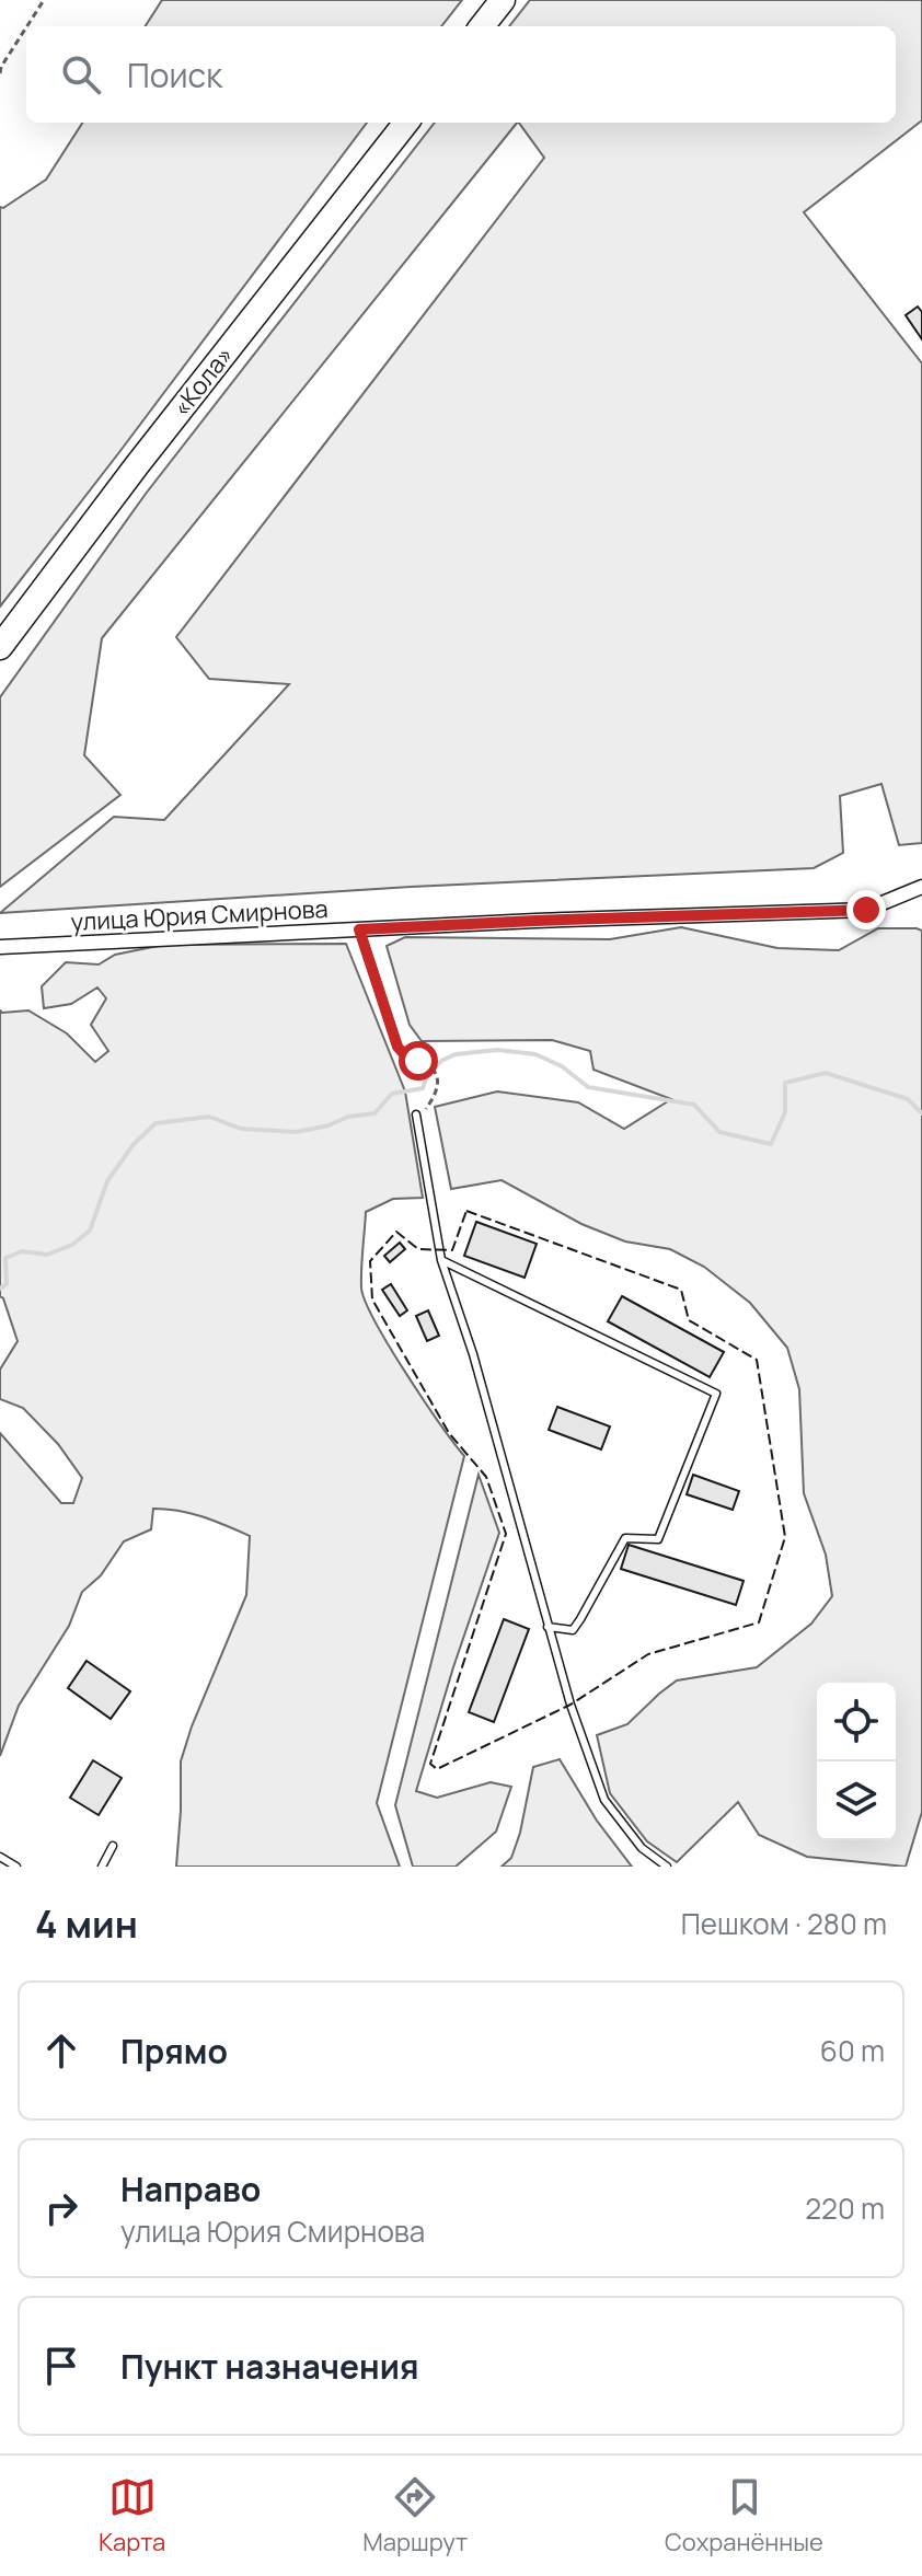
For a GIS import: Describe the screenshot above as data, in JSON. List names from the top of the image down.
{
  "streets": {
    "highway": ["«Кола»"],
    "street": ["улица Юрия Смирнова"]
  },
  "page": {
    "search": "Поиск",
    "heading": ["4 мин", "Пешком · 280 m"],
    "list": [
      ["Прямо", "60 m"],
      ["Направо", "улица Юрия Смирнова", "220 m"],
      "Пункт назначения"
    ],
    "nav": ["Карта", "Маршрут", "Сохранённые"]
  }
}
